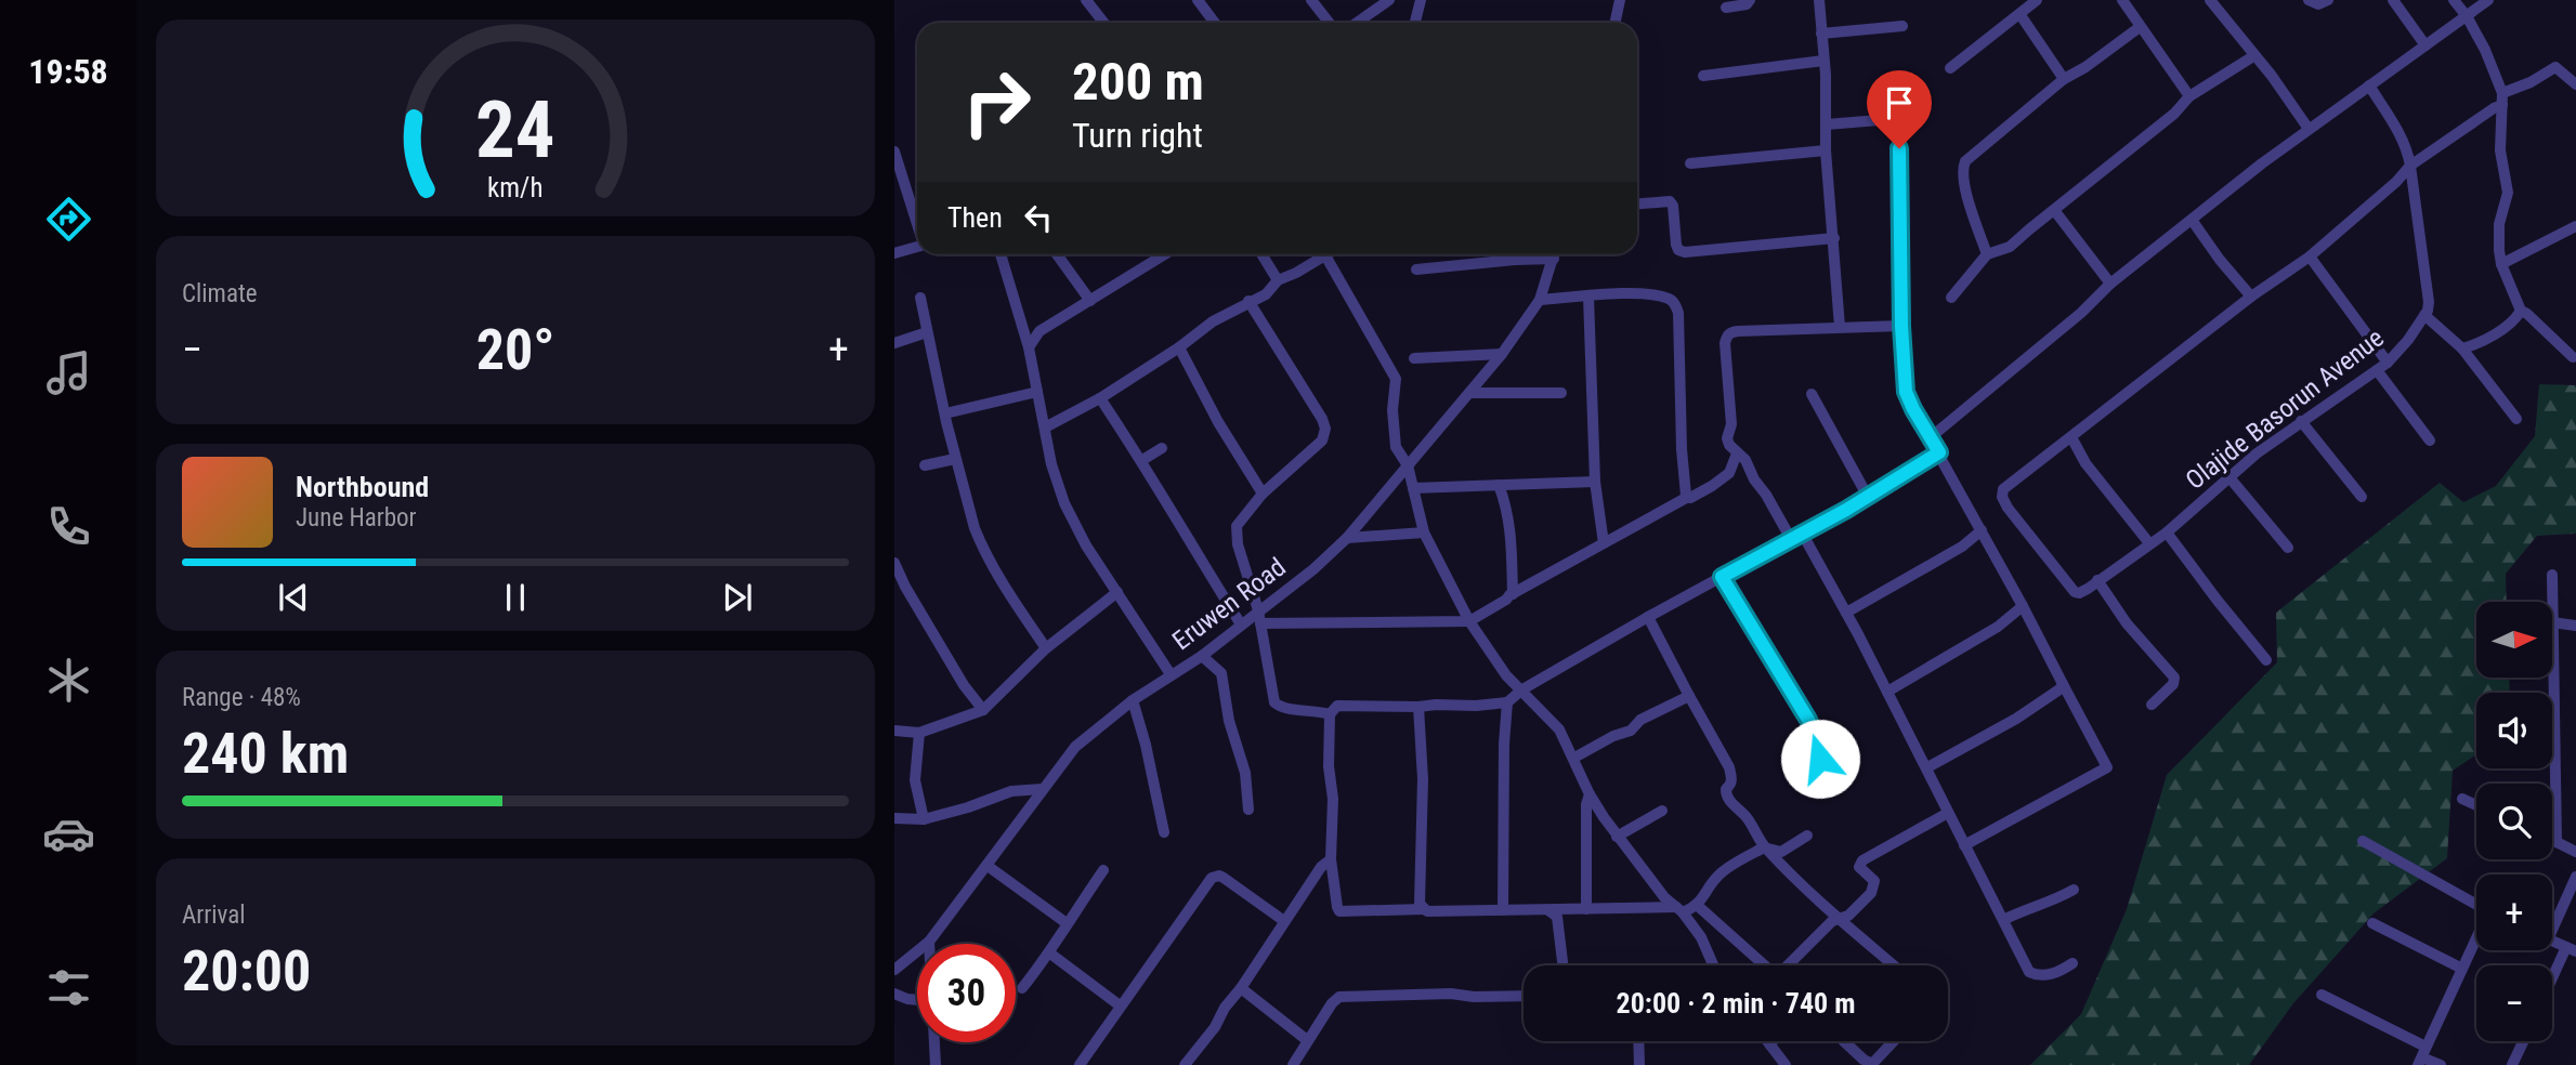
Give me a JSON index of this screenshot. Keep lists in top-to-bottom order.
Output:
{
  "streets": {
    "street": ["Olajide Basorun Avenue", "Eruwen Road"]
  },
  "north": "right",
  "page": {
    "tabs": "19:58",
    "turn": ["200 m", "Turn right"],
    "then": "Then",
    "tile": [
      "Climate",
      ["Range · 48%", "240 km"],
      ["Arrival", "20:00"]
    ],
    "heat": ["−", "20°", "+"],
    "song": ["Northbound", "June Harbor"],
    "map_buttons": ["+", "−"],
    "limit": "30",
    "trip": "20:00 · 2 min · 740 m",
    "gauge": ["24", "km/h"]
  }
}
